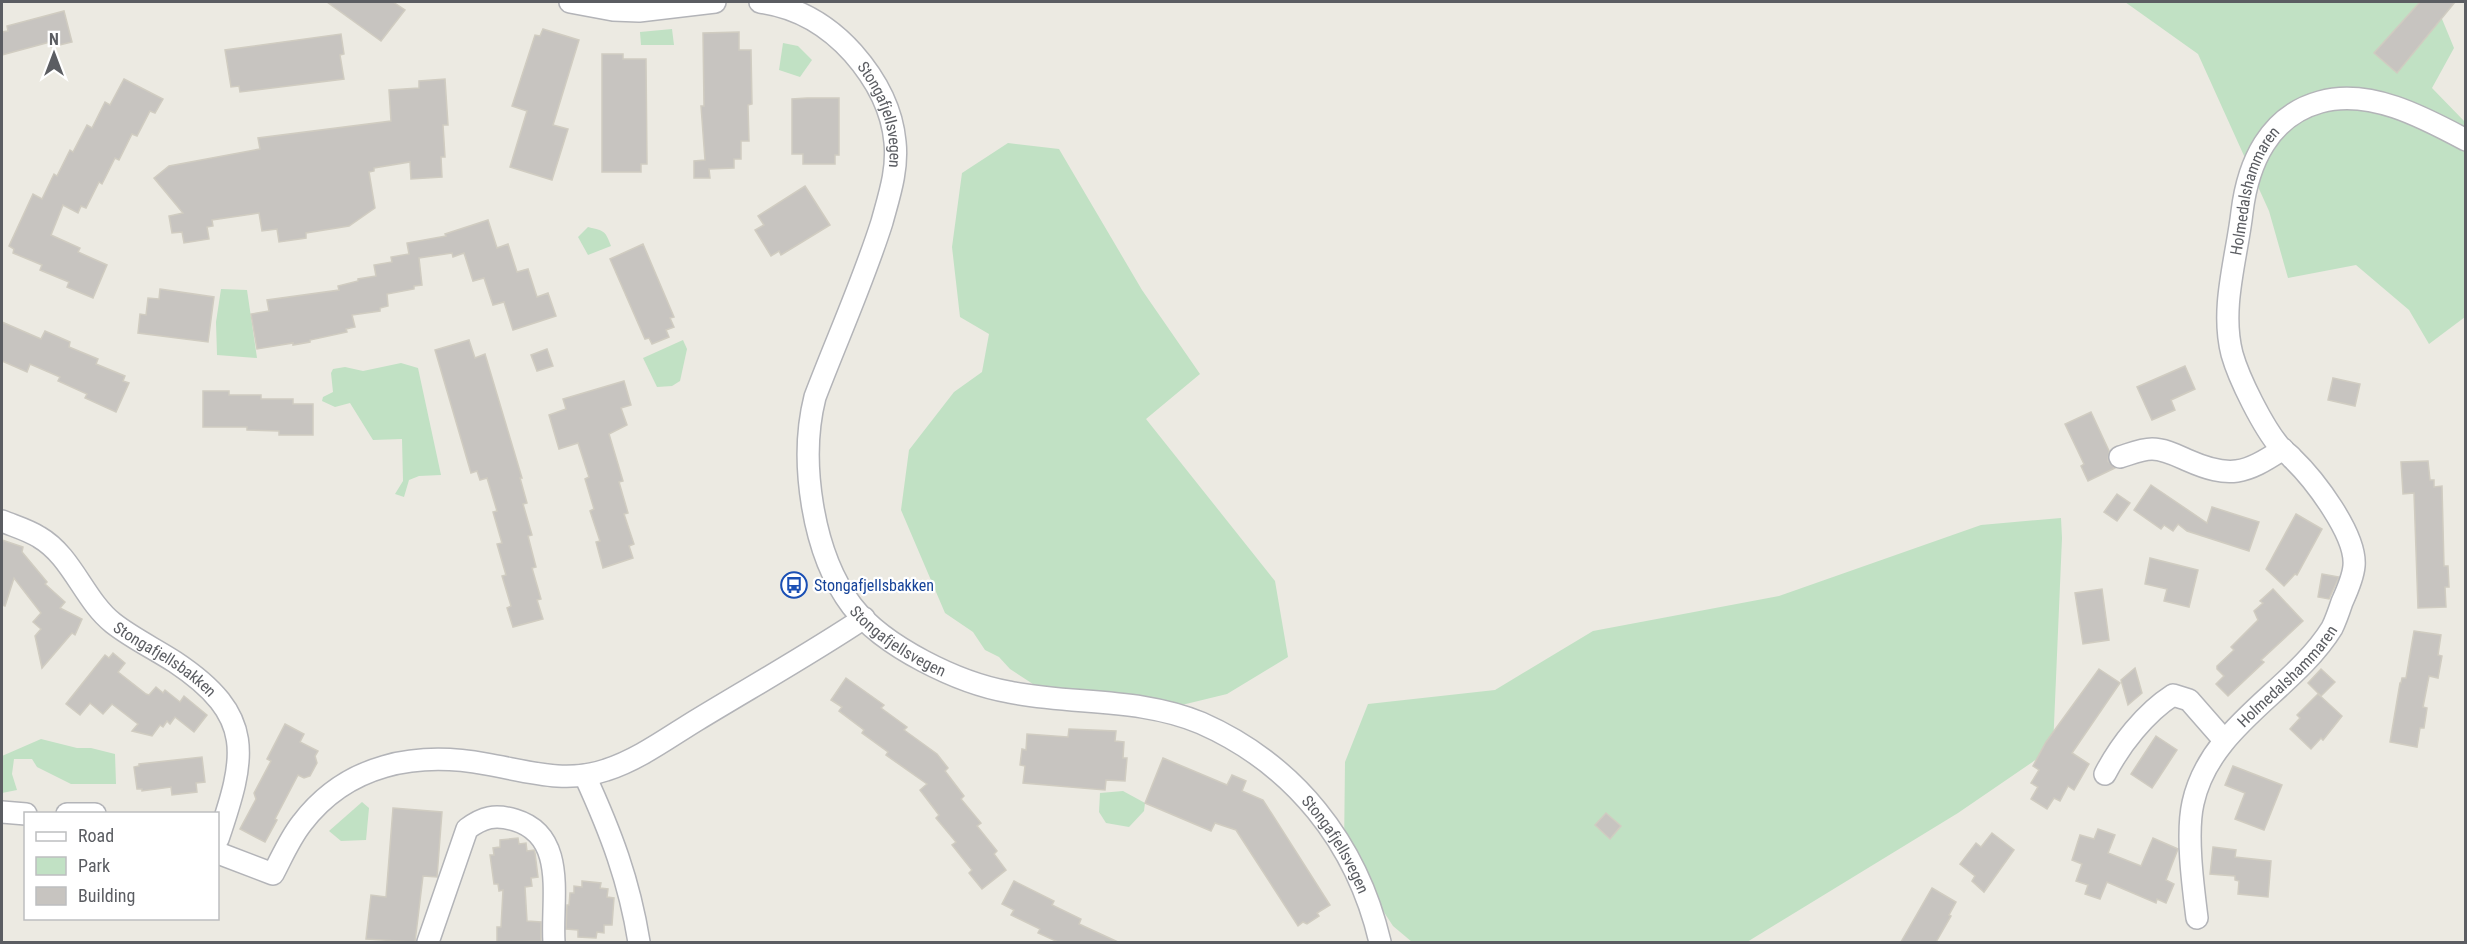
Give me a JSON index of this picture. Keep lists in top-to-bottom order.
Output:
{
  "streets": {
    "street": ["Stongafjellsvegen", "Holmedalshammaren", "Stongafjellsbakken"]
  },
  "places": {
    "bus stop": ["Stongafjellsbakken"]
  },
  "legend": ["Road", "Park", "Building"],
  "north": "top"
}
